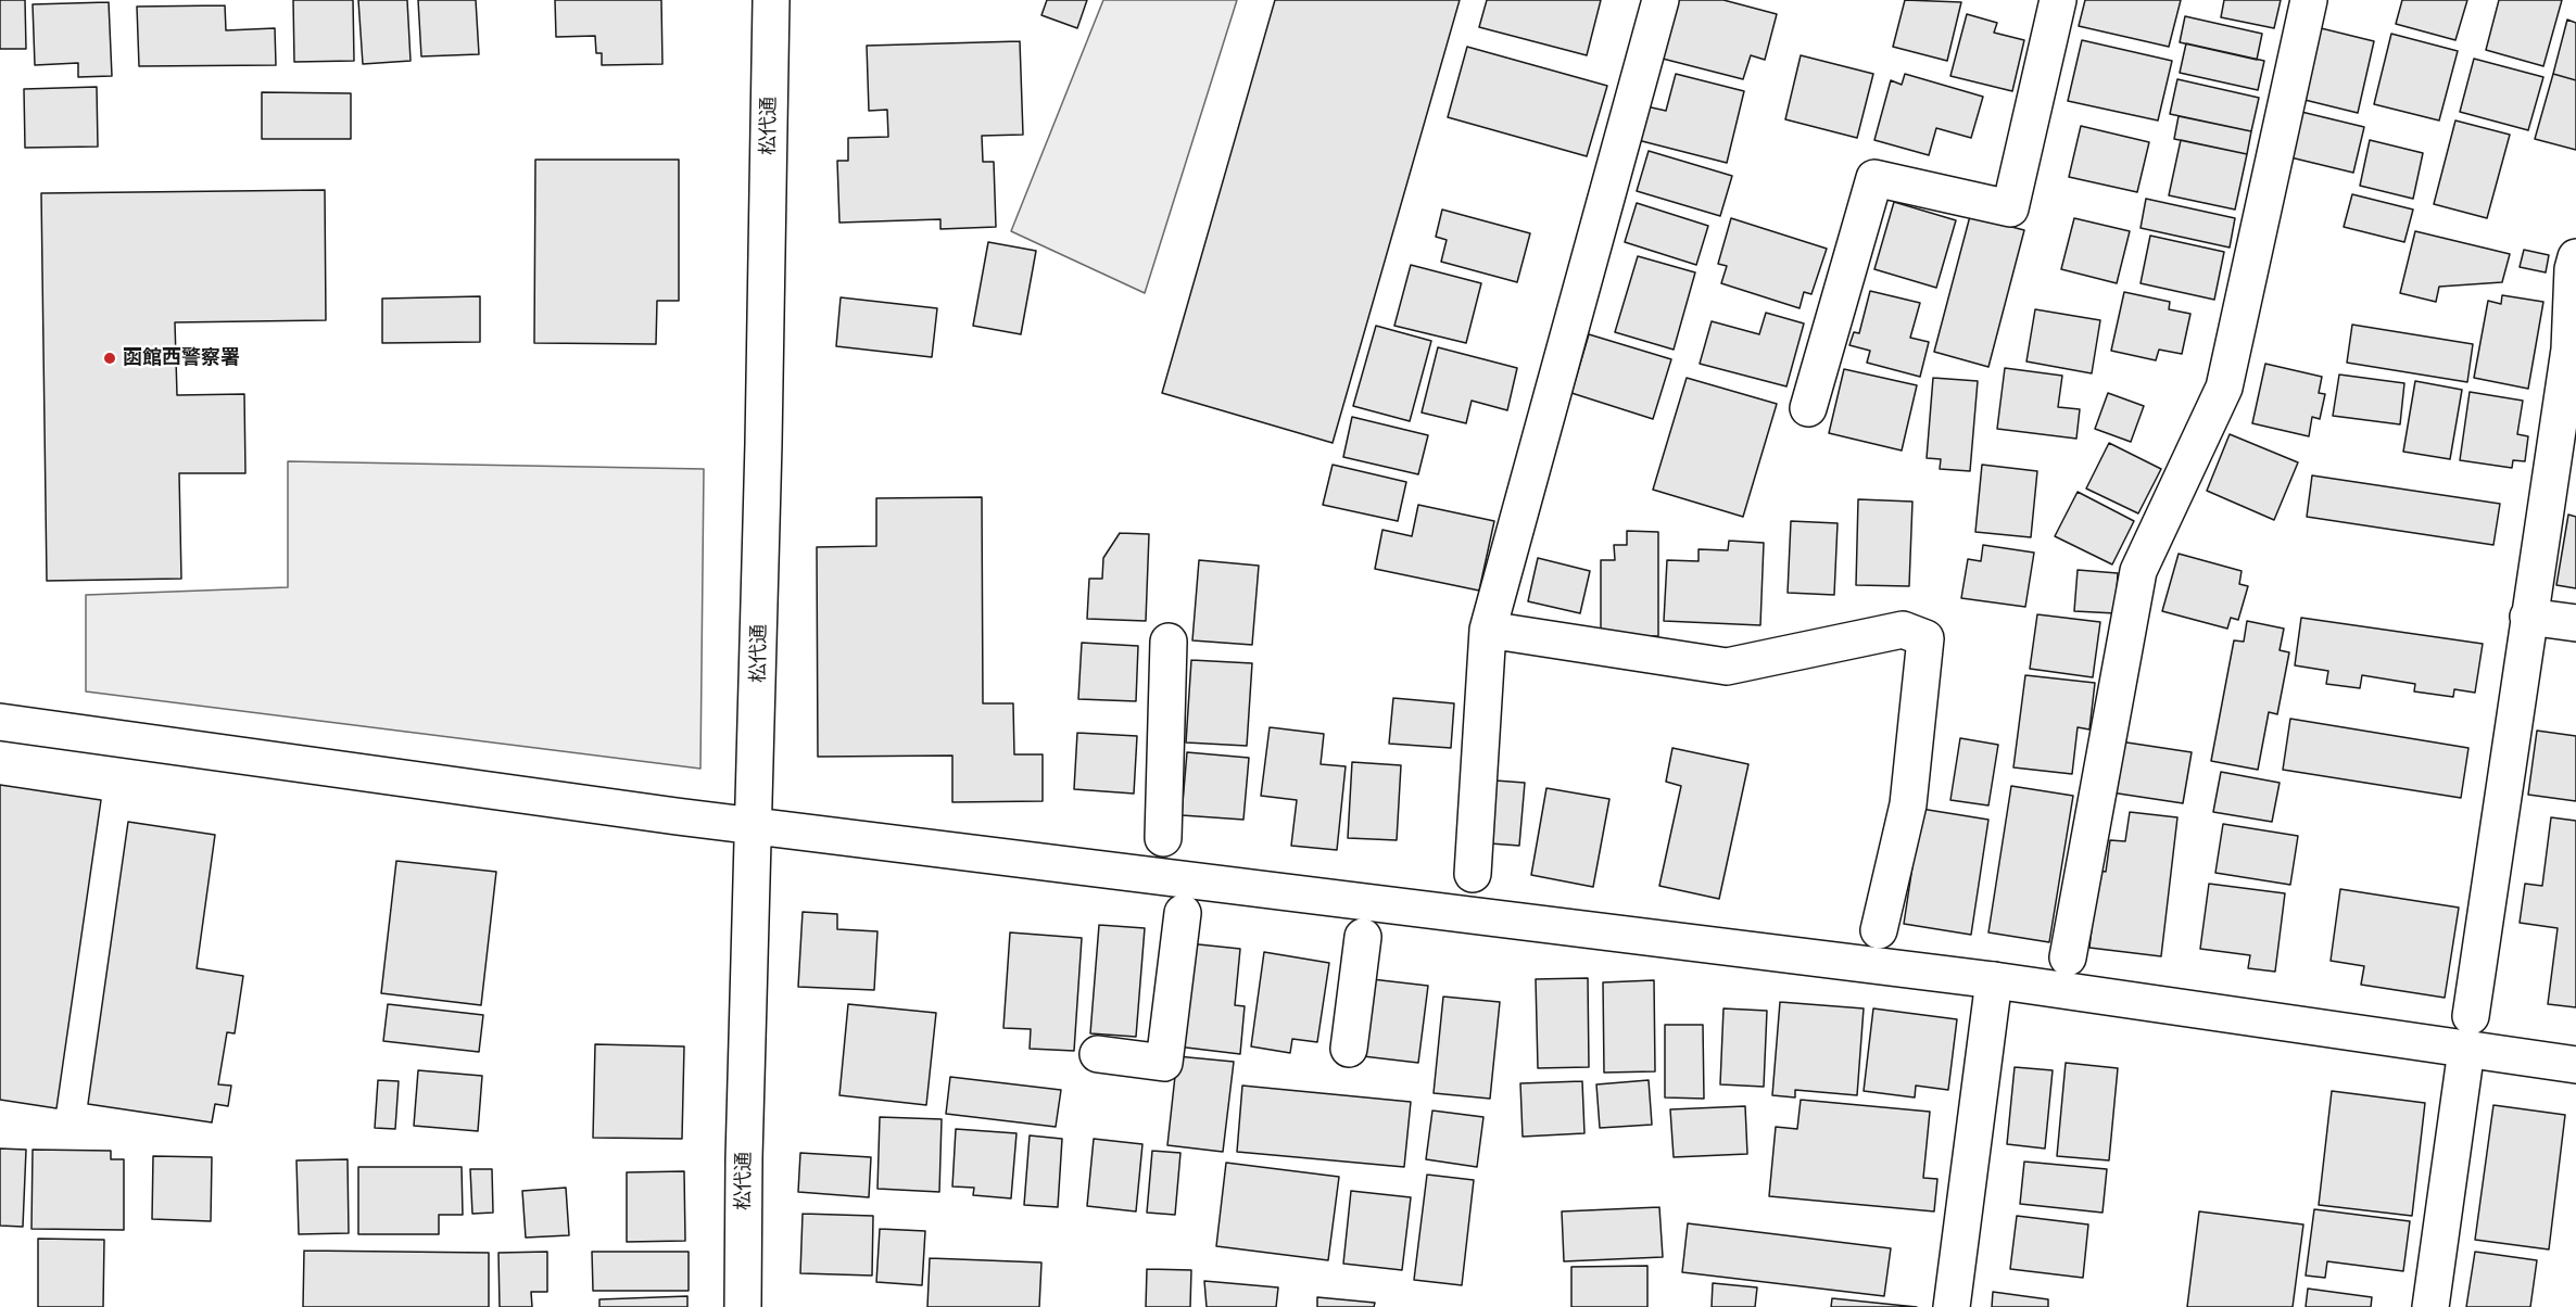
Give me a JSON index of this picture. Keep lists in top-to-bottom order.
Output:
{
  "streets": {
    "street": ["松代通"]
  },
  "places": ["函館西警察署"]
}
